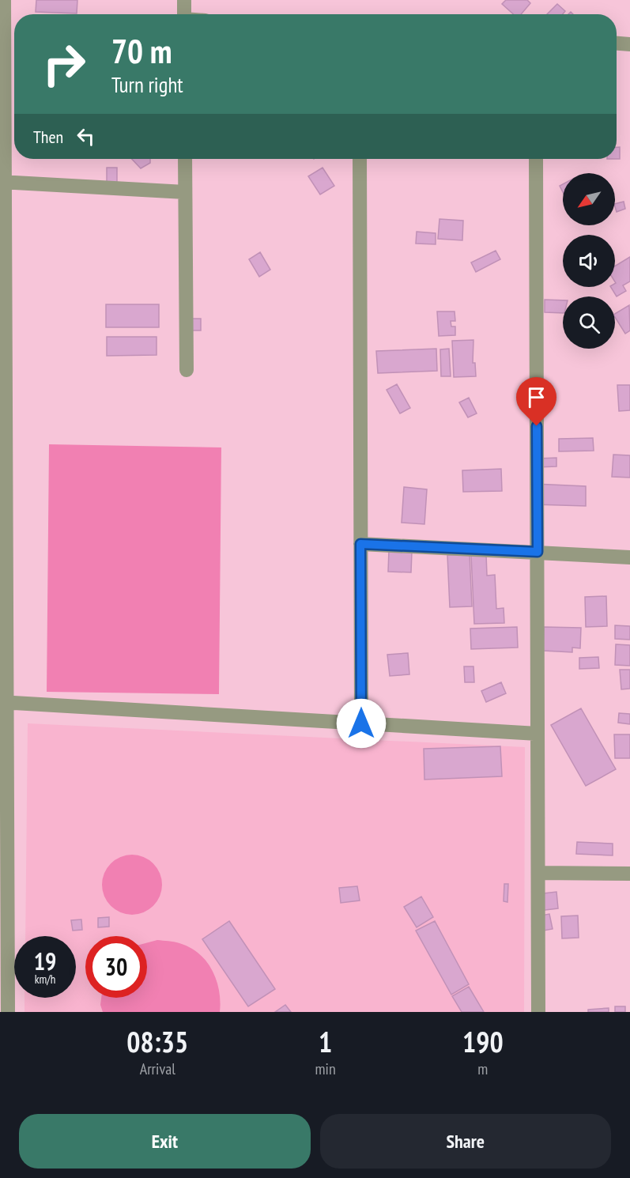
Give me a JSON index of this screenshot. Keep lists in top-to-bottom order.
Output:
{
  "north": "bottom left",
  "page": {
    "turn": ["70 m", "Turn right"],
    "then": "Then",
    "speed": "19 km/h",
    "limit": "30",
    "eta": [
      "08:35",
      "Arrival",
      "1",
      "min",
      "190",
      "m"
    ],
    "buttons": ["Exit", "Share"]
  }
}
